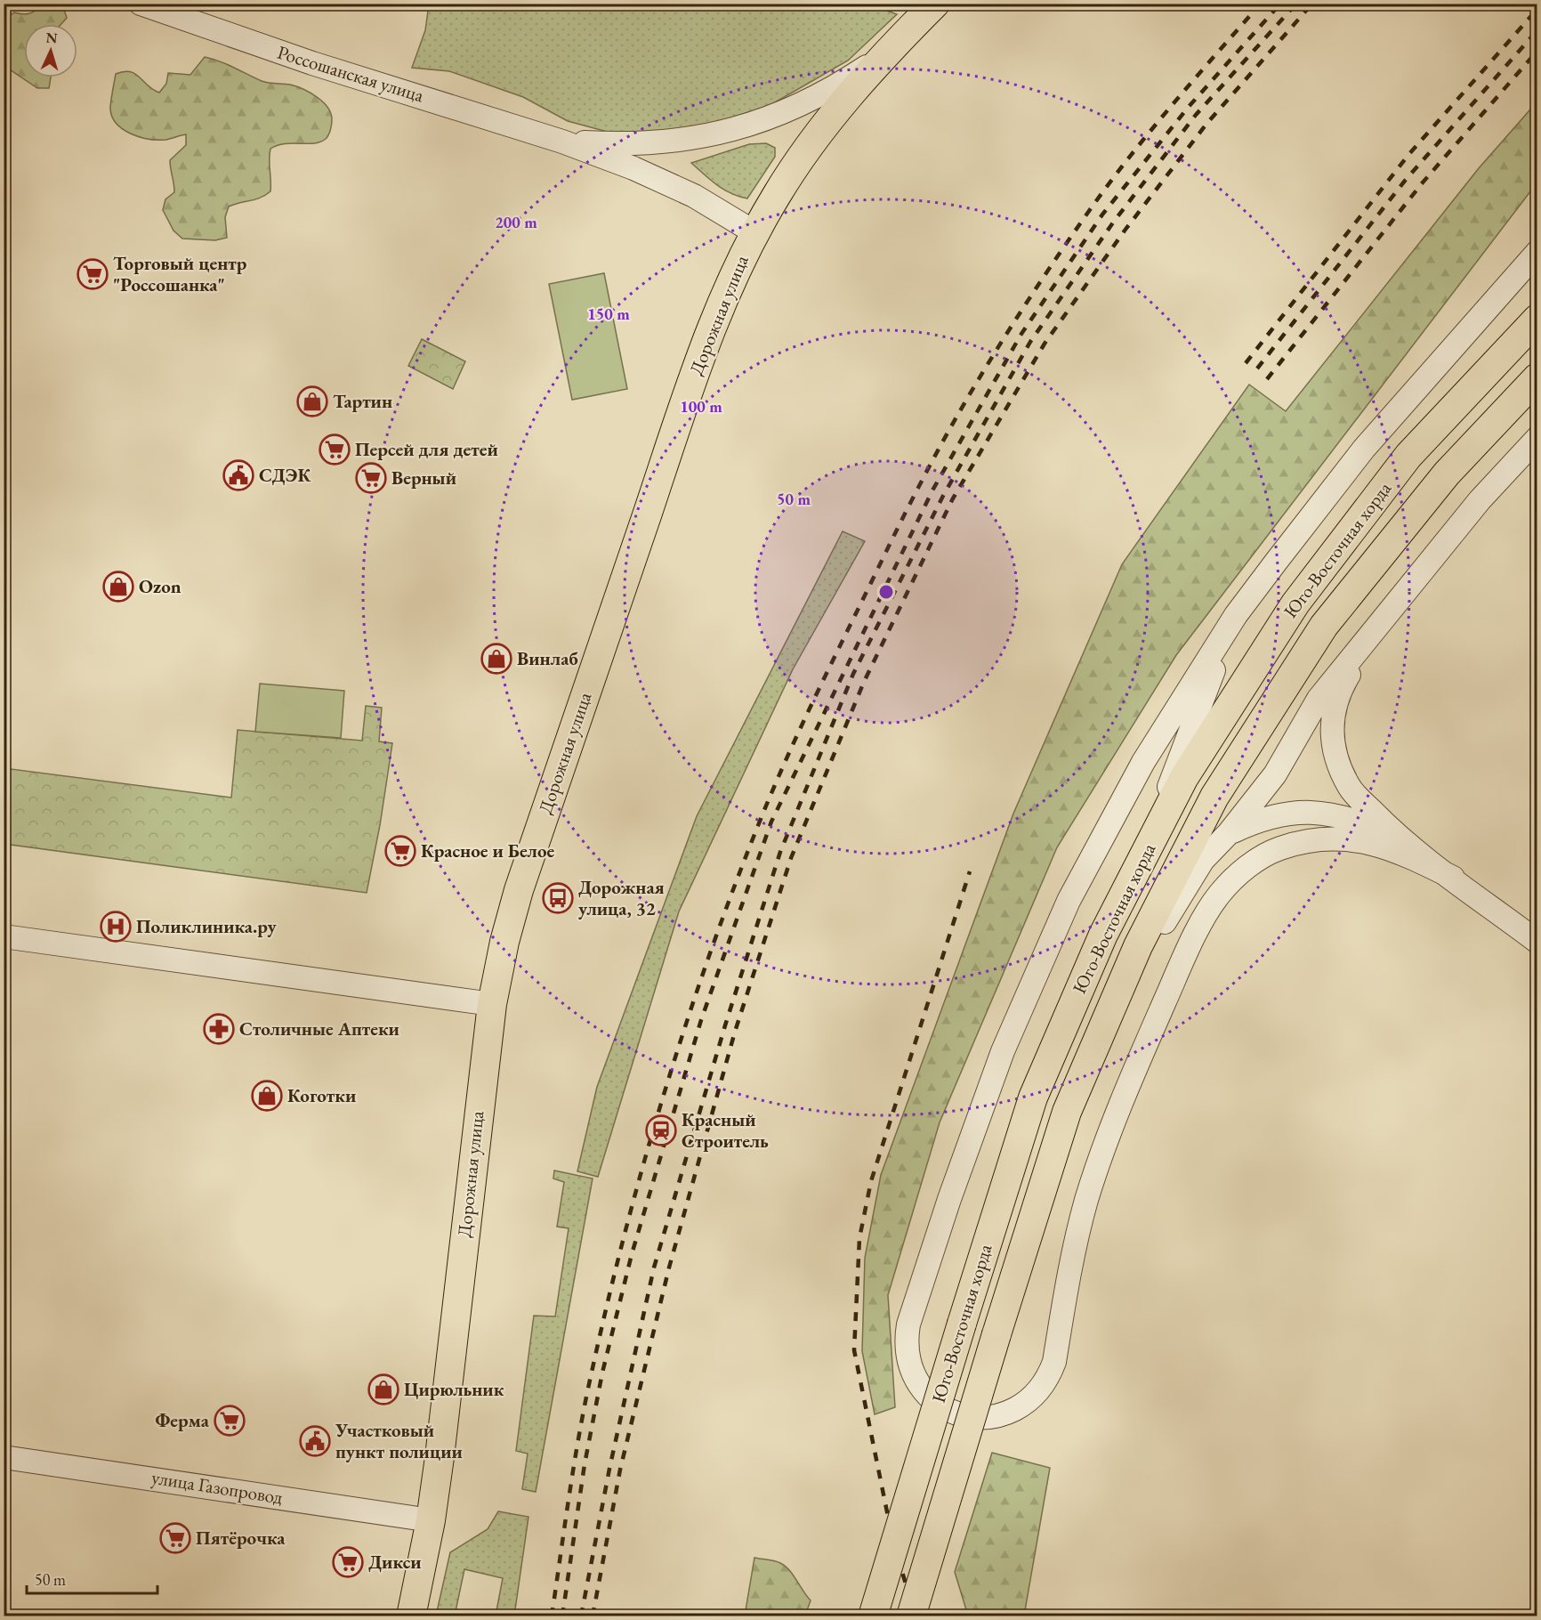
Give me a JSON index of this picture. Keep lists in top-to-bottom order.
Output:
{
  "streets": {
    "main road": ["Дорожная улица", "Юго-Восточная хорда"],
    "street": ["Россошанская улица", "улица Газопровод"]
  },
  "crossings": [
    ["Россошанская улица", "Дорожная улица"],
    ["Дорожная улица", "улица Газопровод"]
  ],
  "places": {
    "supermarket": [
      "Торговый центр \"Россошанка\"",
      "Персей для детей",
      "Верный",
      "Красное и Белое",
      "Ферма",
      "Пятёрочка",
      "Дикси"
    ],
    "shop": [
      "Тартин",
      "Ozon",
      "Винлаб",
      "Коготки",
      "Цирюльник"
    ],
    "public building": ["СДЭК", "Участковый пункт полиции"],
    "bus stop": ["Дорожная улица, 32"],
    "hospital": ["Поликлиника.ру"],
    "pharmacy": ["Столичные Аптеки"],
    "station": ["Красный Строитель"]
  },
  "scale_bar": "50 m",
  "north": "top",
  "rings": [
    "200 m",
    "150 m",
    "100 m",
    "50 m"
  ]
}
